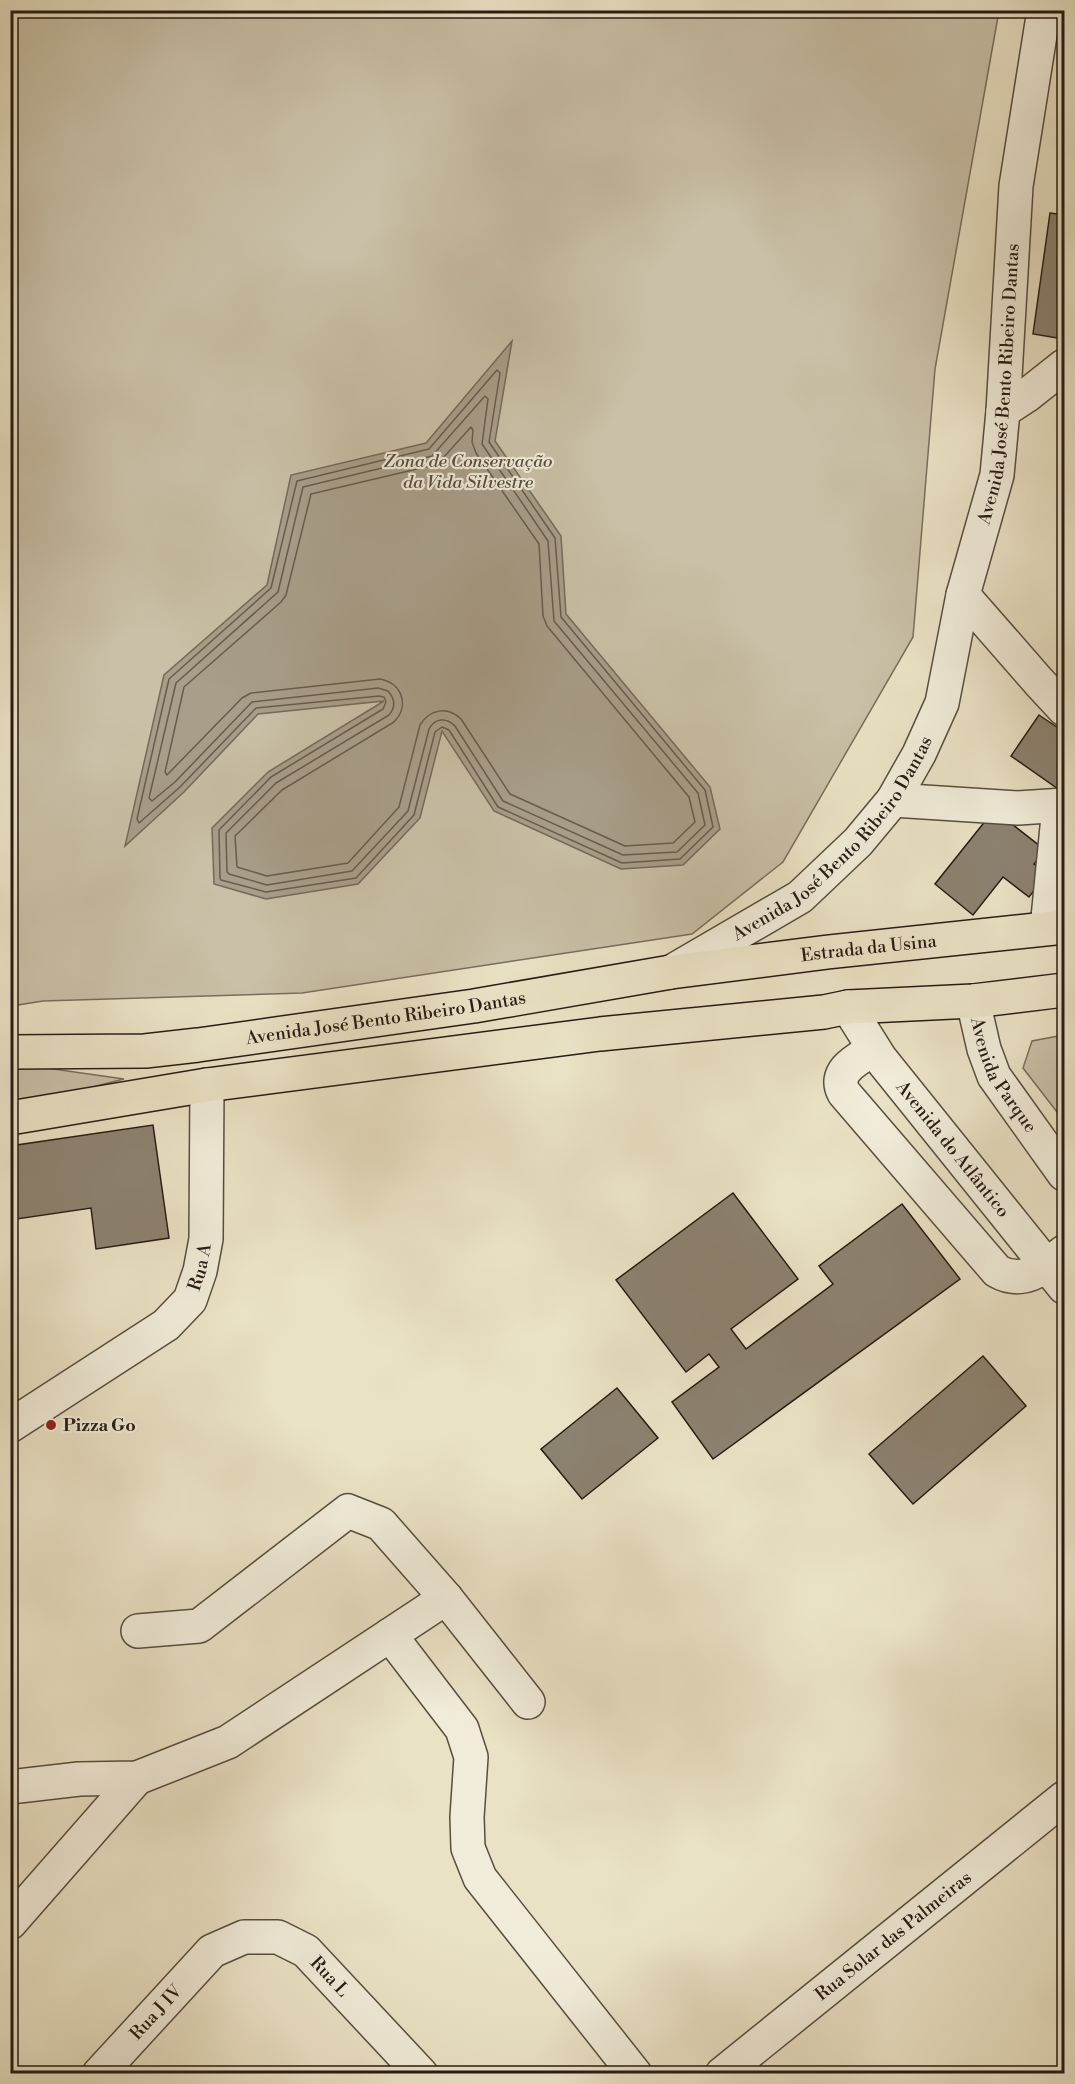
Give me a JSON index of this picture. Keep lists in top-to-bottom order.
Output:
{
  "streets": {
    "main road": ["Avenida José Bento Ribeiro Dantas", "Estrada da Usina"],
    "street": [
      "Avenida Parque",
      "Avenida do Atlântico",
      "Rua A",
      "Rua Solar das Palmeiras",
      "Rua L",
      "Rua J IV"
    ]
  },
  "crossings": [
    ["Avenida José Bento Ribeiro Dantas", "Estrada da Usina"],
    ["Rua L", "Rua J IV"]
  ],
  "parks": ["Zona de Conservação da Vida Silvestre"],
  "places": ["Pizza Go"]
}
